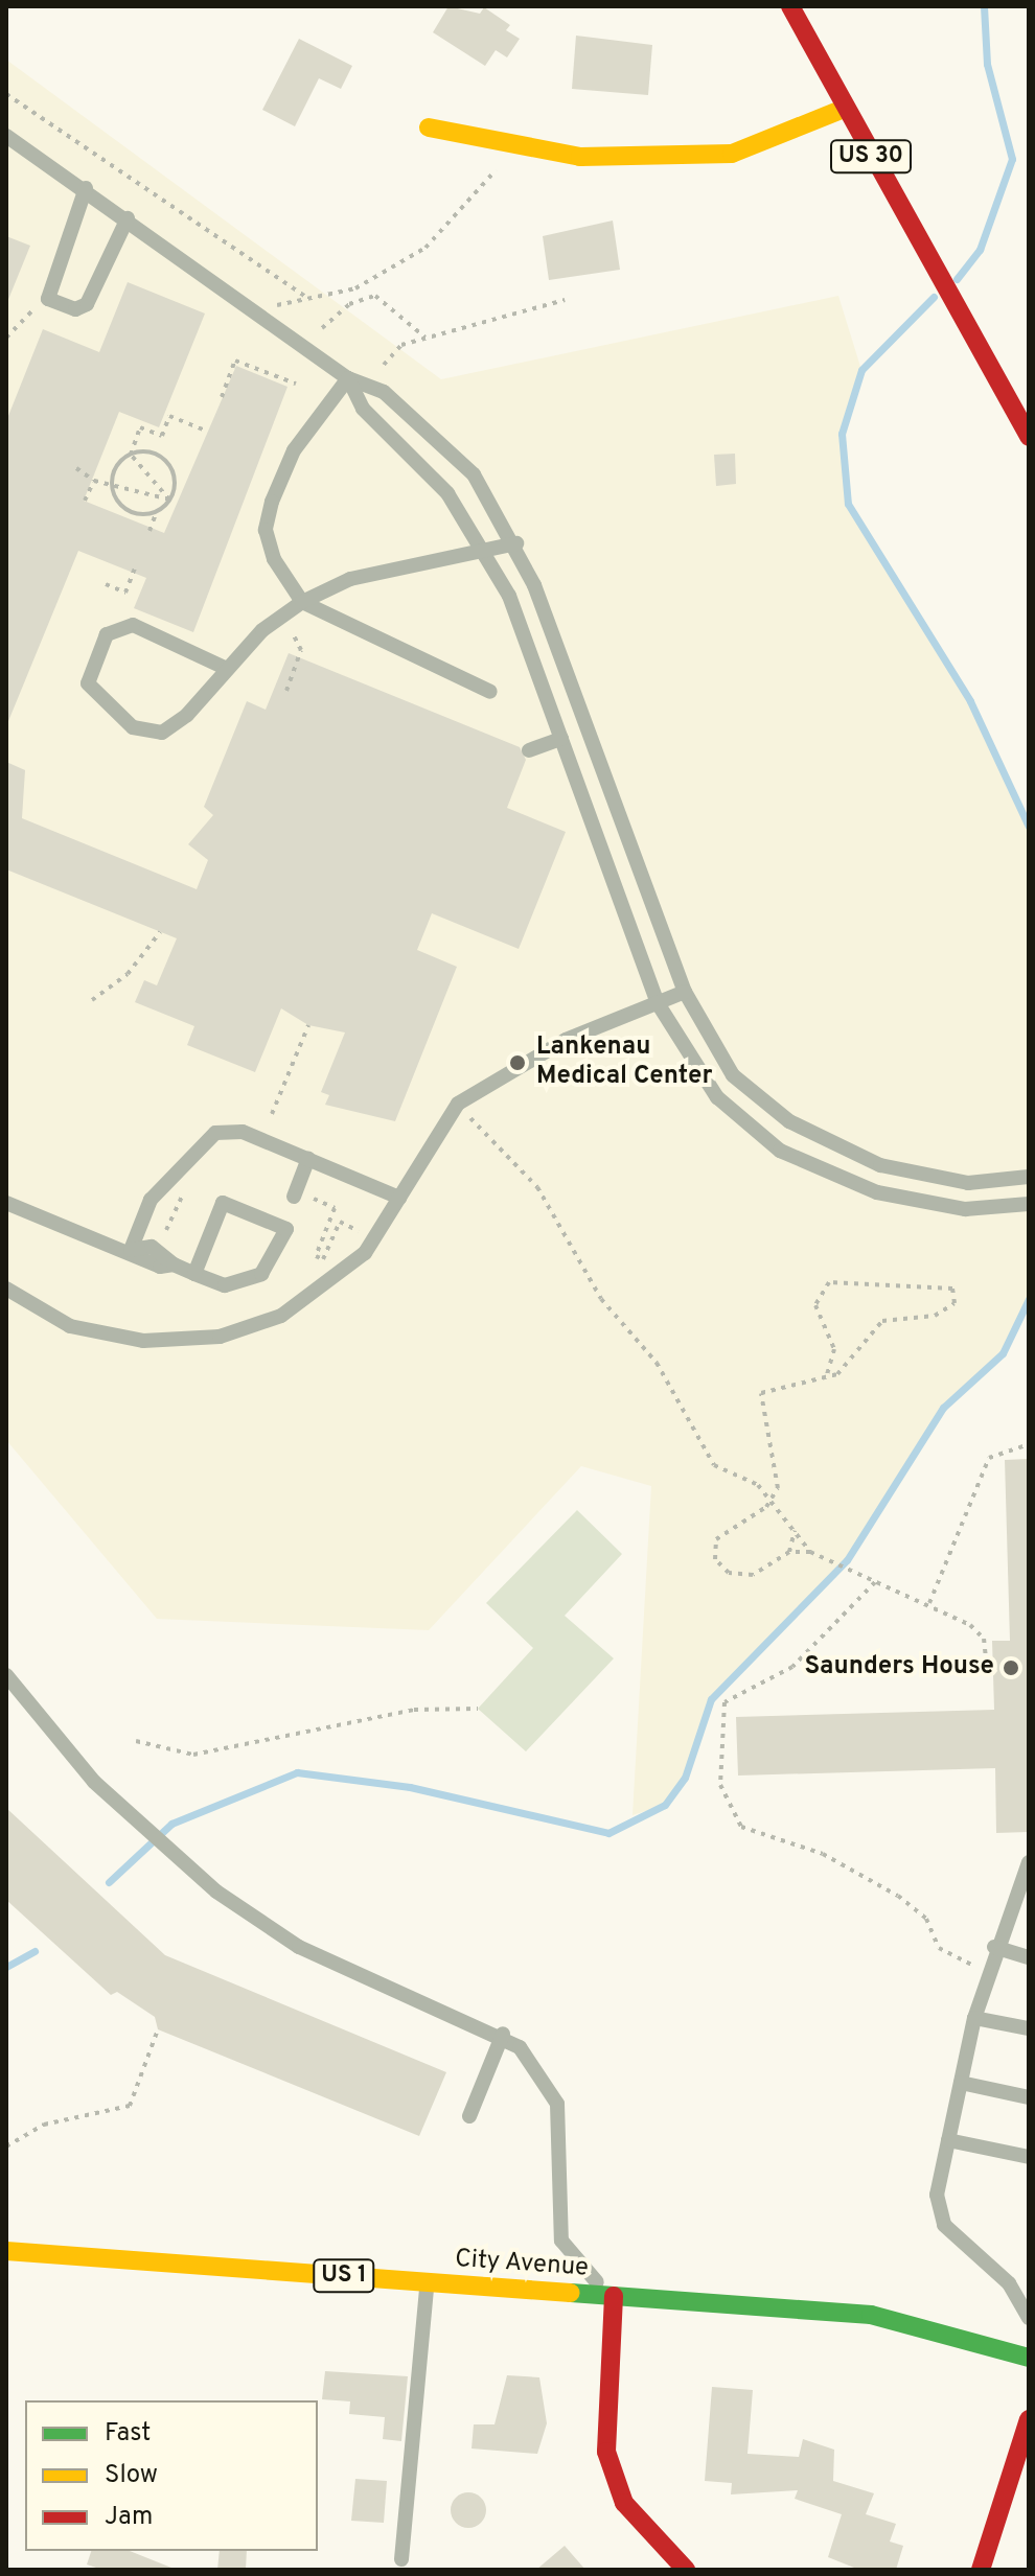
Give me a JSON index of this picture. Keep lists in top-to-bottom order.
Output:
{
  "streets": {
    "main road": ["US 30", "City Avenue", "US 1"]
  },
  "places": ["Lankenau Medical Center", "Saunders House"],
  "legend": ["Fast", "Slow", "Jam"]
}
